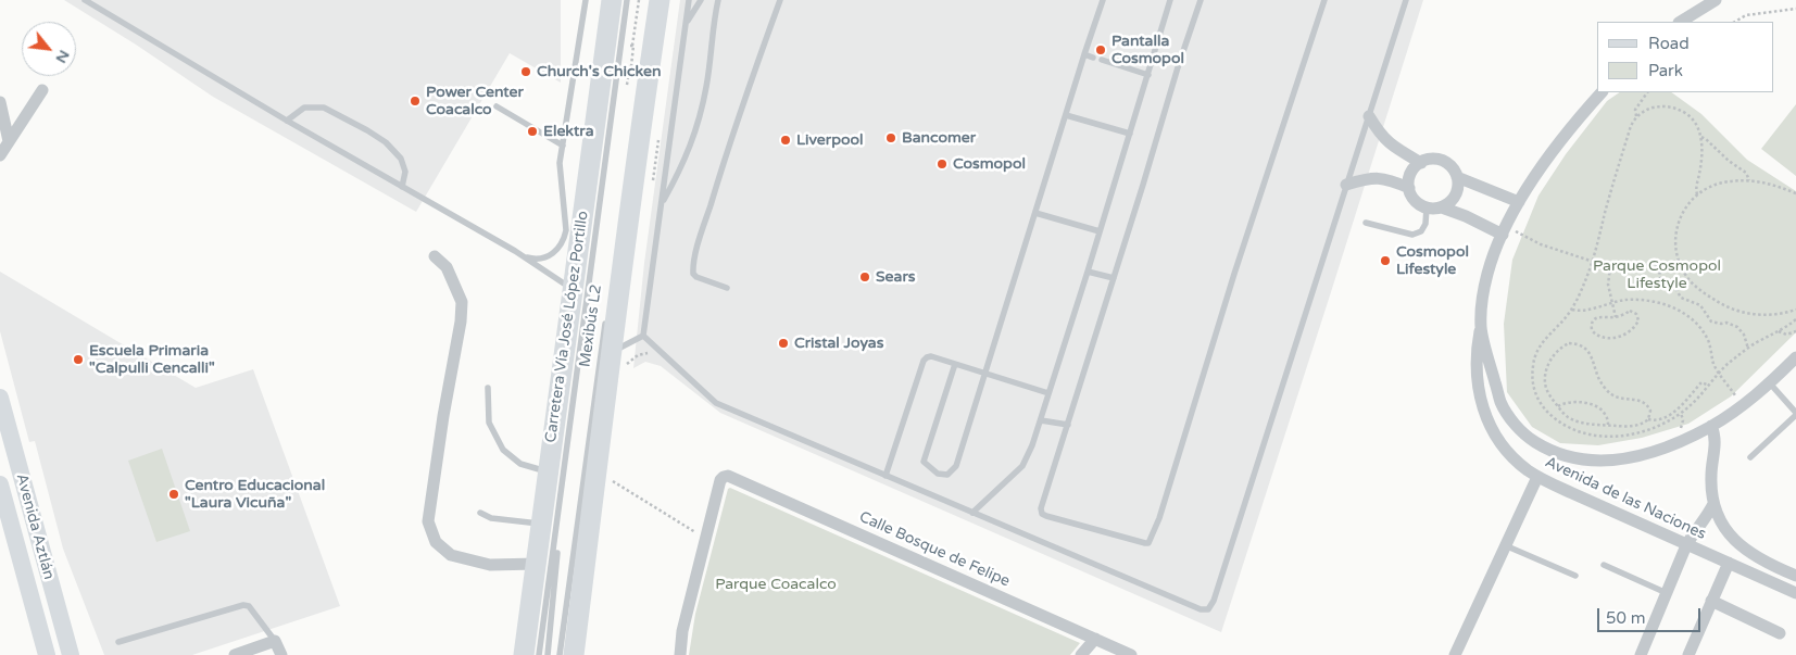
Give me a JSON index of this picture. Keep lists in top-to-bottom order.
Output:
{
  "streets": {
    "main road": ["Carretera Vía José López Portillo"],
    "street": ["Avenida de las Naciones", "Avenida Aztlán", "Calle Bosque de Felipe"],
    "lane": ["Mexibús L2"]
  },
  "parks": ["Parque Cosmopol Lifestyle", "Parque Coacalco"],
  "places": [
    "Pantalla Cosmopol",
    "Church's Chicken",
    "Power Center Coacalco",
    "Elektra",
    "Bancomer",
    "Liverpool",
    "Cosmopol",
    "Cosmopol Lifestyle",
    "Sears",
    "Cristal Joyas",
    "Escuela Primaria \"Calpulli Cencalli\"",
    "Centro Educacional \"Laura Vicuña\""
  ],
  "legend": ["Road", "Park"],
  "scale_bar": "50 m",
  "north": "bottom right"
}
